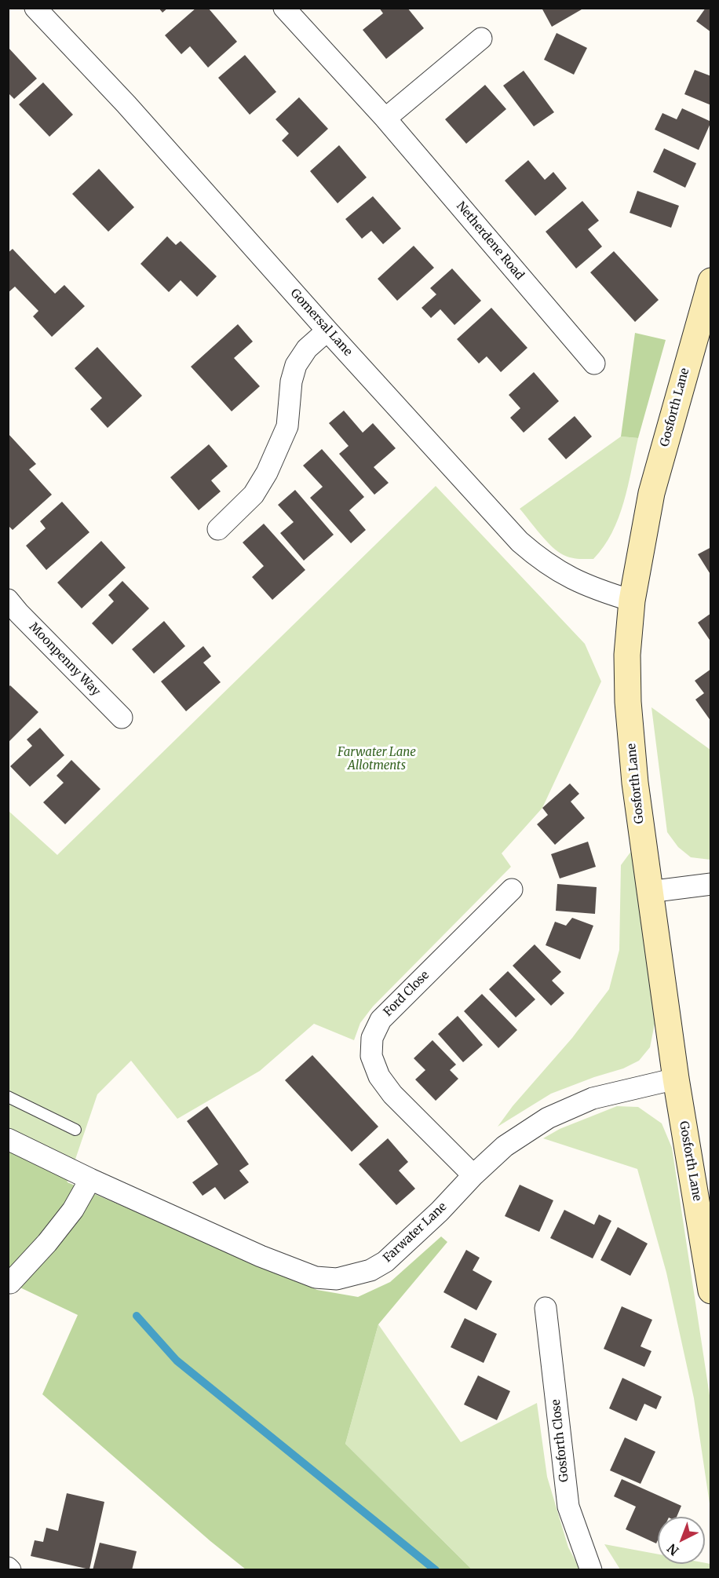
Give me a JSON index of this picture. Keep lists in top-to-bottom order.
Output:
{
  "streets": {
    "street": [
      "Netherdene Road",
      "Gomersal Lane",
      "Gosforth Lane",
      "Moonpenny Way",
      "Ford Close",
      "Farwater Lane",
      "Gosforth Close"
    ]
  },
  "crossings": [
    ["Gomersal Lane", "Gosforth Lane"],
    ["Gosforth Lane", "Farwater Lane"],
    ["Ford Close", "Farwater Lane"]
  ],
  "parks": ["Farwater Lane Allotments"],
  "north": "bottom left"
}
